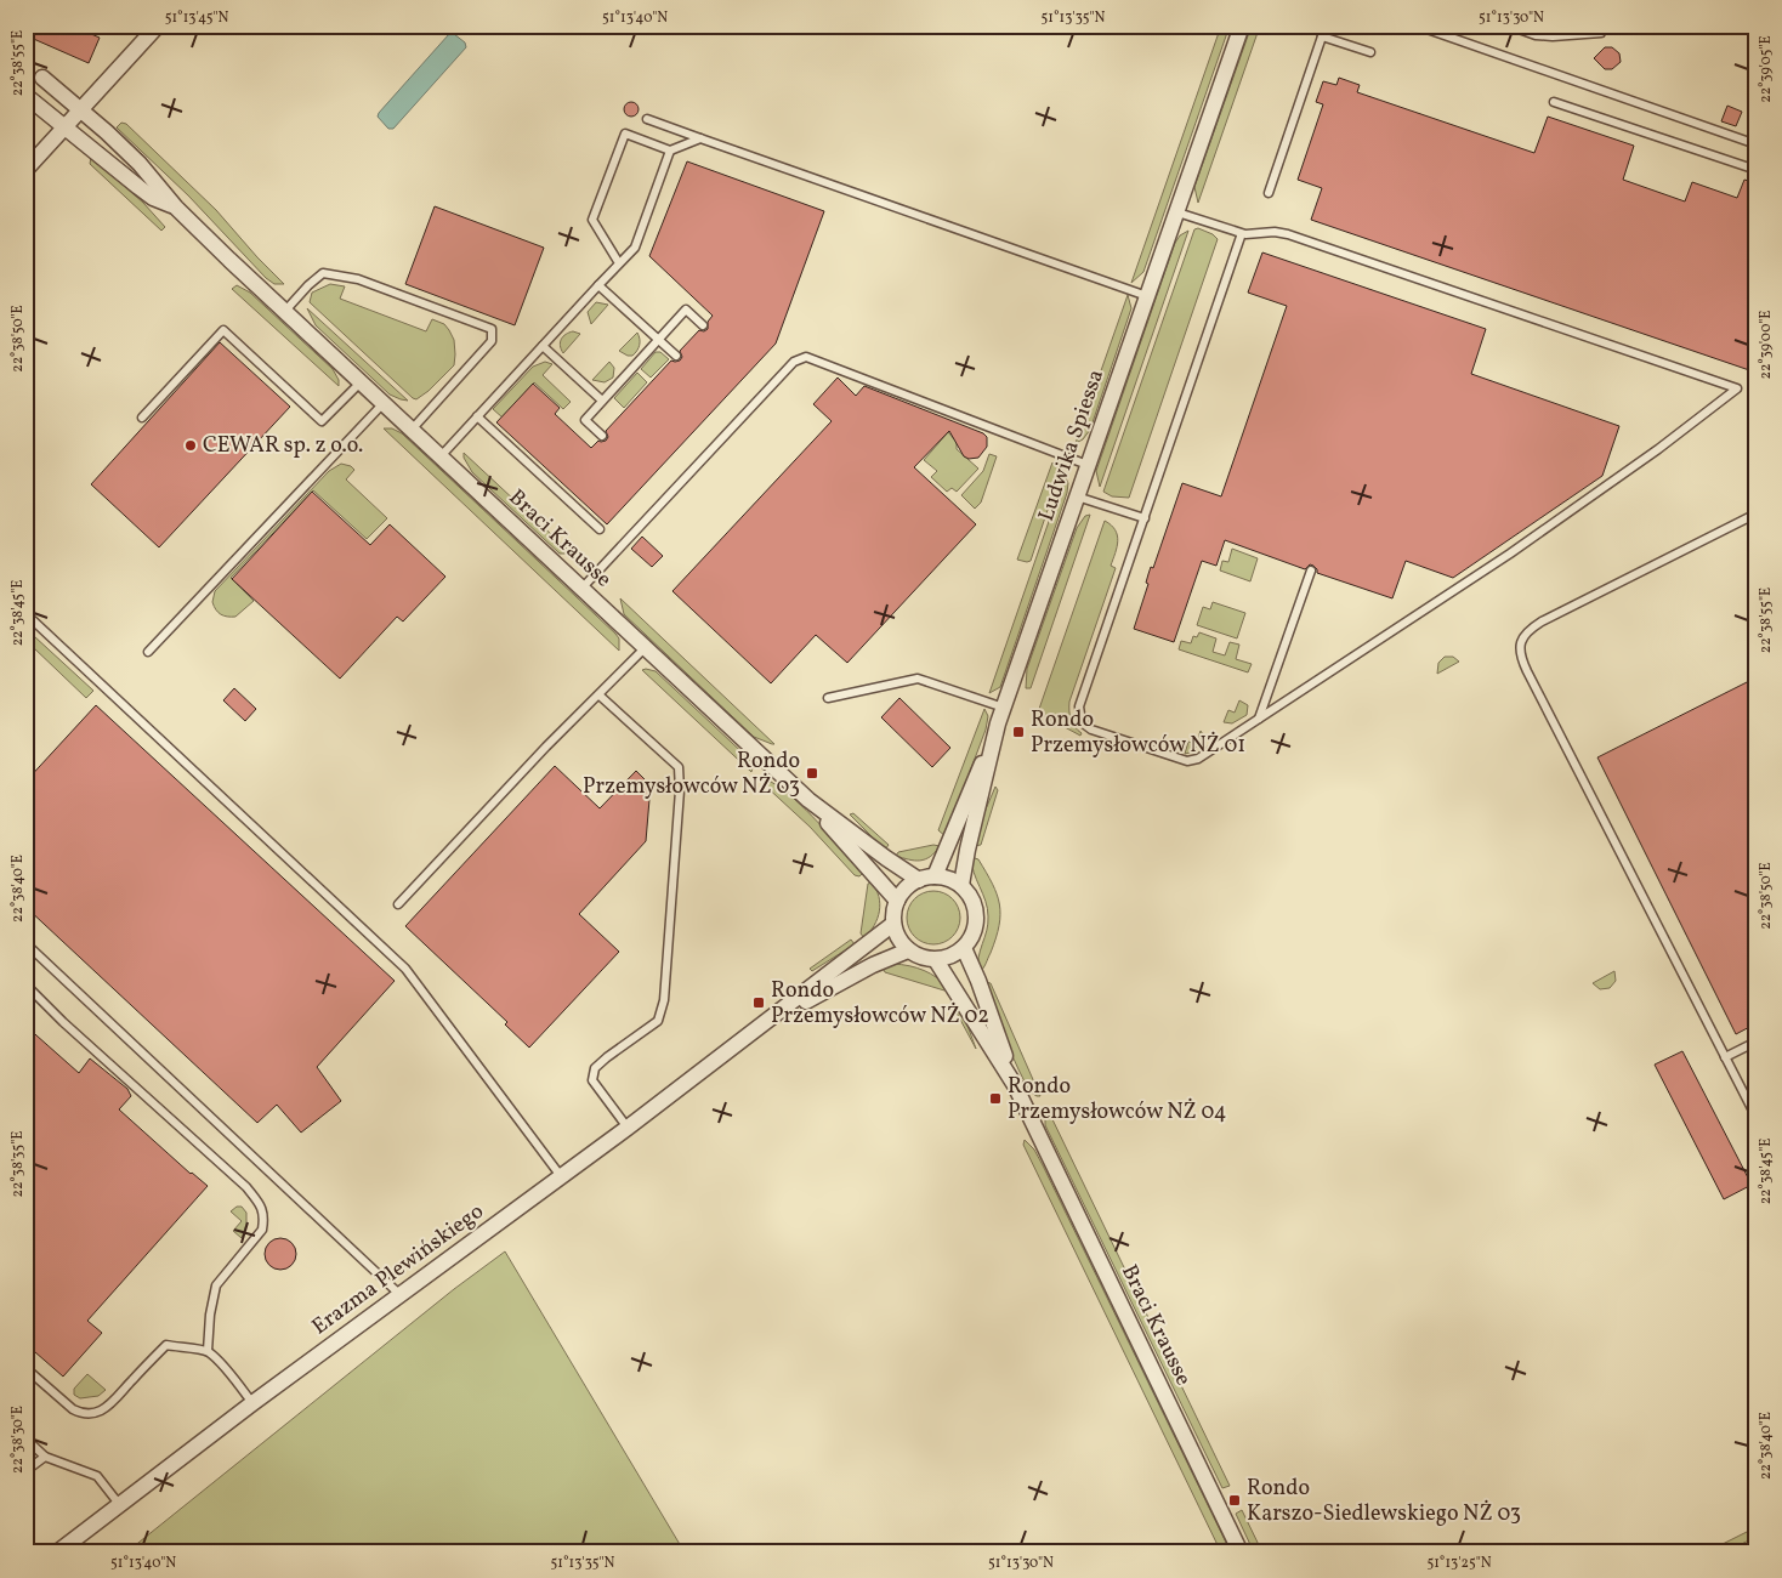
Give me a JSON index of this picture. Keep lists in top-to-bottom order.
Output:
{
  "streets": {
    "street": ["Ludwika Spiessa", "Braci Krausse", "Erazma Plewińskiego"]
  },
  "crossings": [
    ["Ludwika Spiessa", "Braci Krausse"],
    ["Ludwika Spiessa", "Erazma Plewińskiego"],
    ["Braci Krausse", "Erazma Plewińskiego"]
  ],
  "places": {
    "other": ["CEWAR sp. z o.o."],
    "transit": [
      "Rondo Przemysłowców NŻ 01",
      "Rondo Przemysłowców NŻ 03",
      "Rondo Przemysłowców NŻ 02",
      "Rondo Przemysłowców NŻ 04",
      "Rondo Karszo-Siedlewskiego NŻ 03"
    ]
  },
  "coordinates": [
    "51°13'45\"N",
    "51°13'40\"N",
    "51°13'35\"N",
    "51°13'30\"N",
    "22°38'55\"E",
    "22°39'05\"E",
    "22°38'50\"E",
    "22°39'00\"E",
    "22°38'45\"E",
    "22°38'40\"E",
    "22°38'35\"E",
    "22°38'30\"E",
    "51°13'25\"N"
  ]
}
